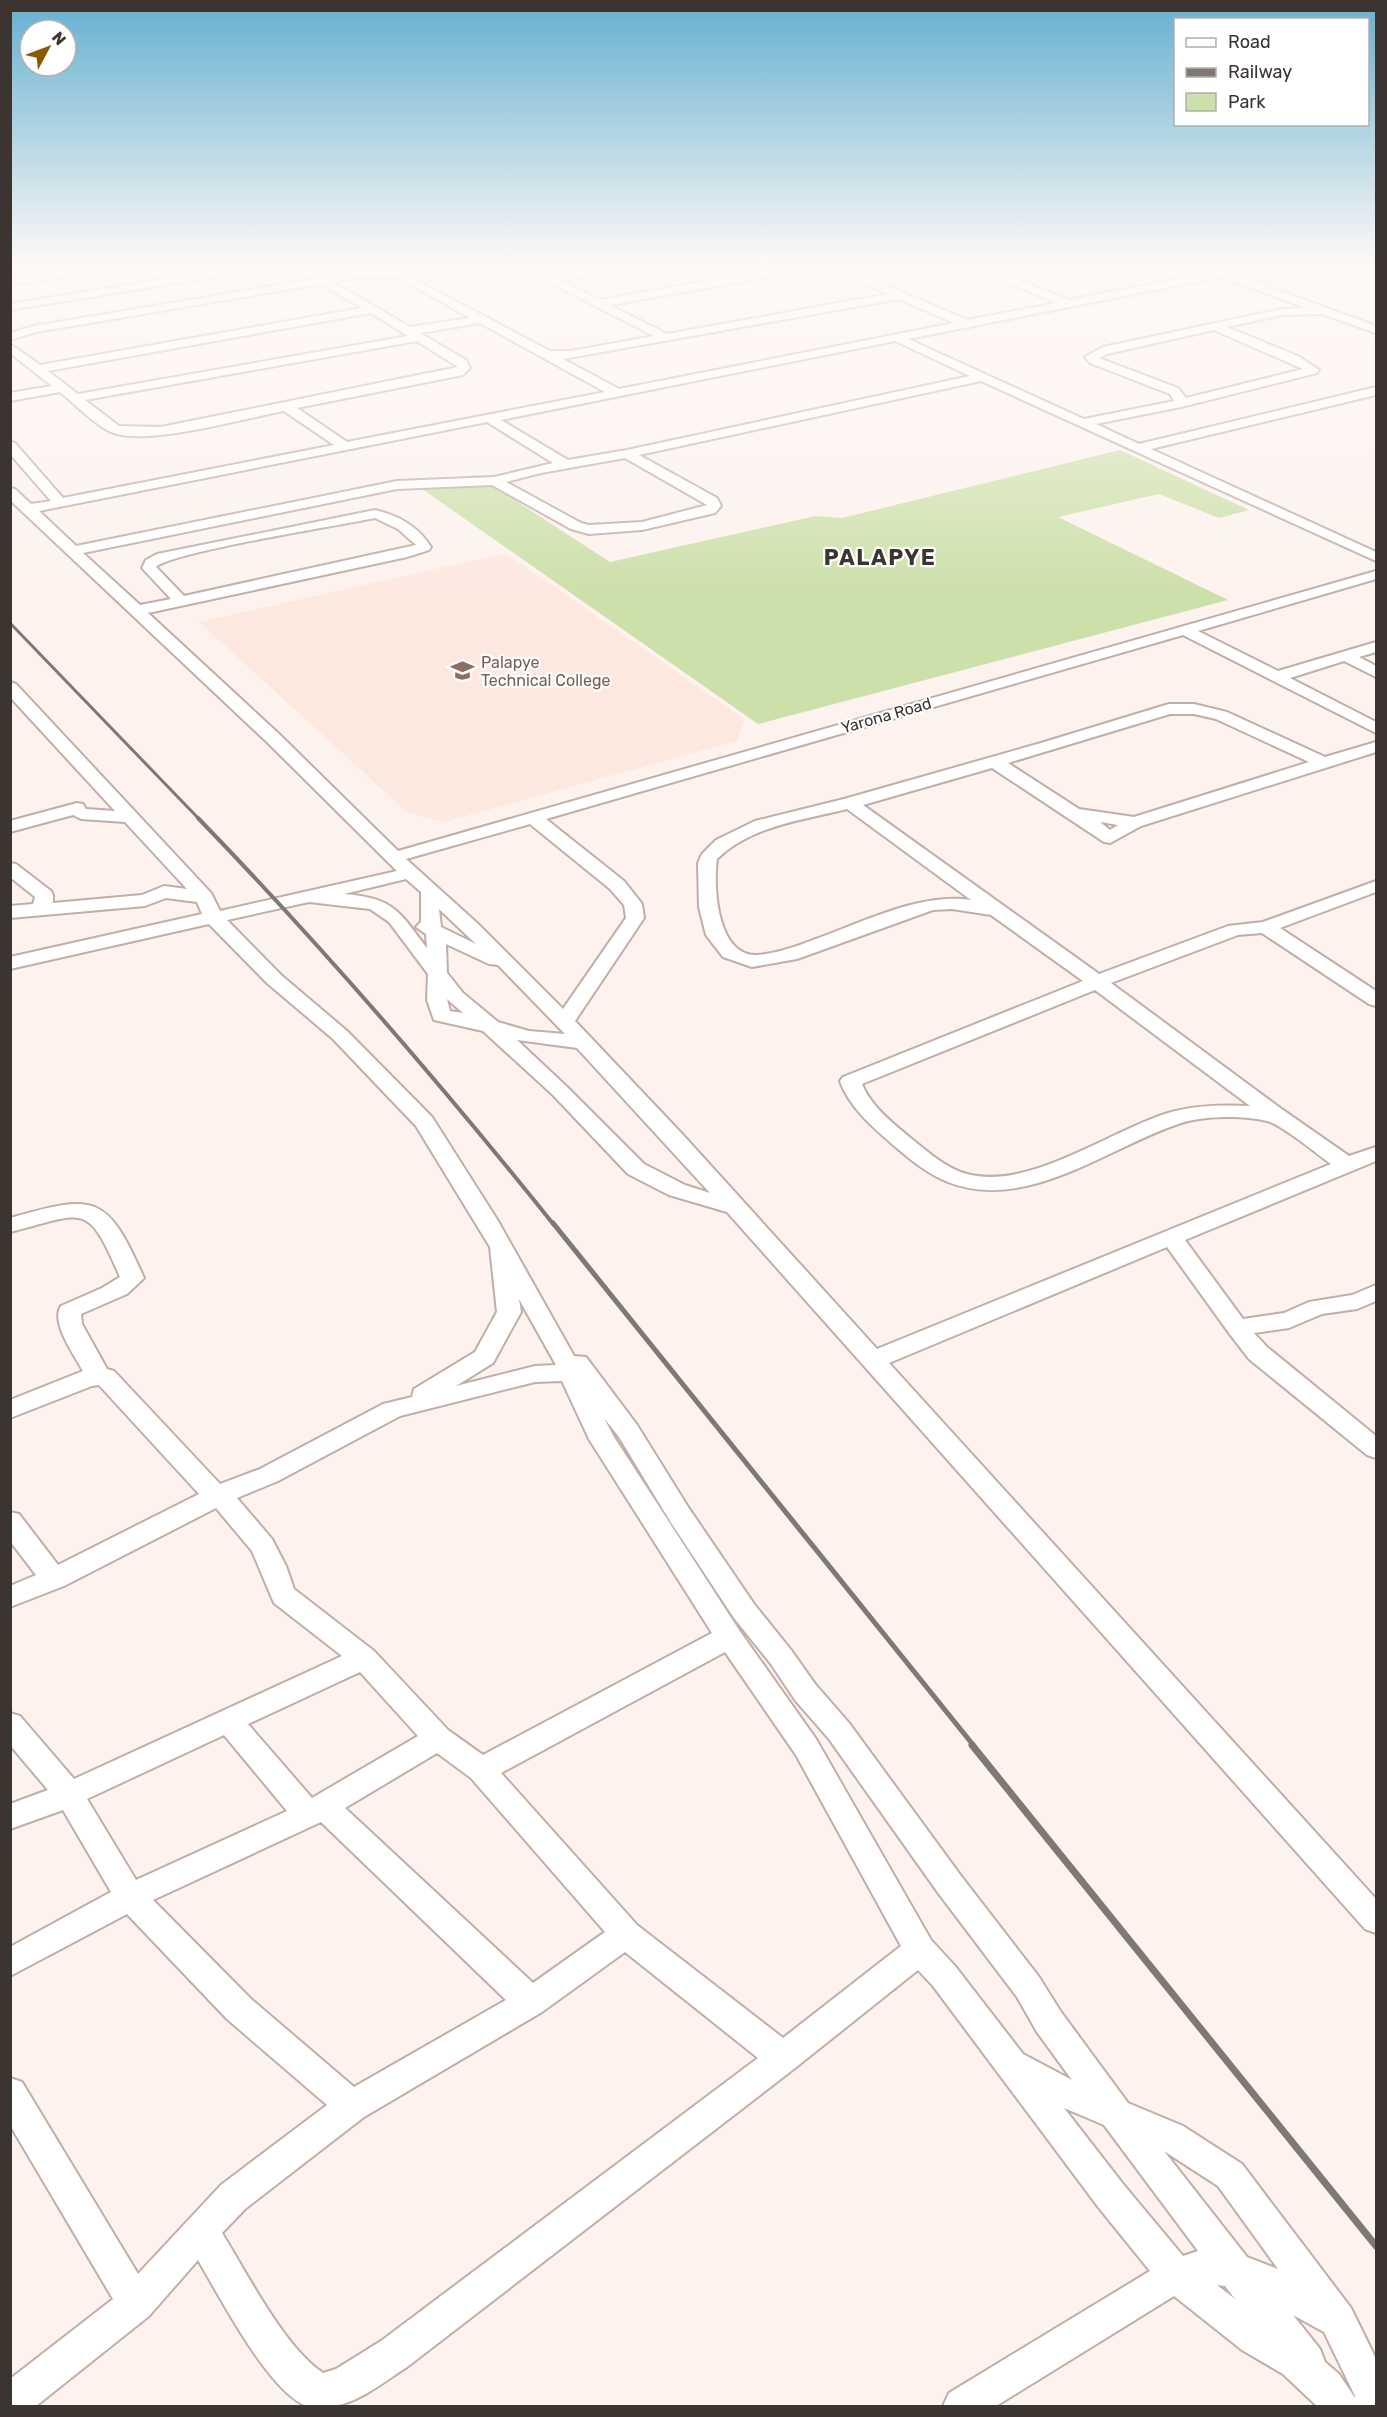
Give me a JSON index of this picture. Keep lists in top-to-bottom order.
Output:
{
  "streets": {
    "street": ["Yarona Road"]
  },
  "districts": ["PALAPYE"],
  "places": {
    "school or university": ["Palapye Technical College"]
  },
  "legend": ["Road", "Railway", "Park"],
  "north": "top right"
}
